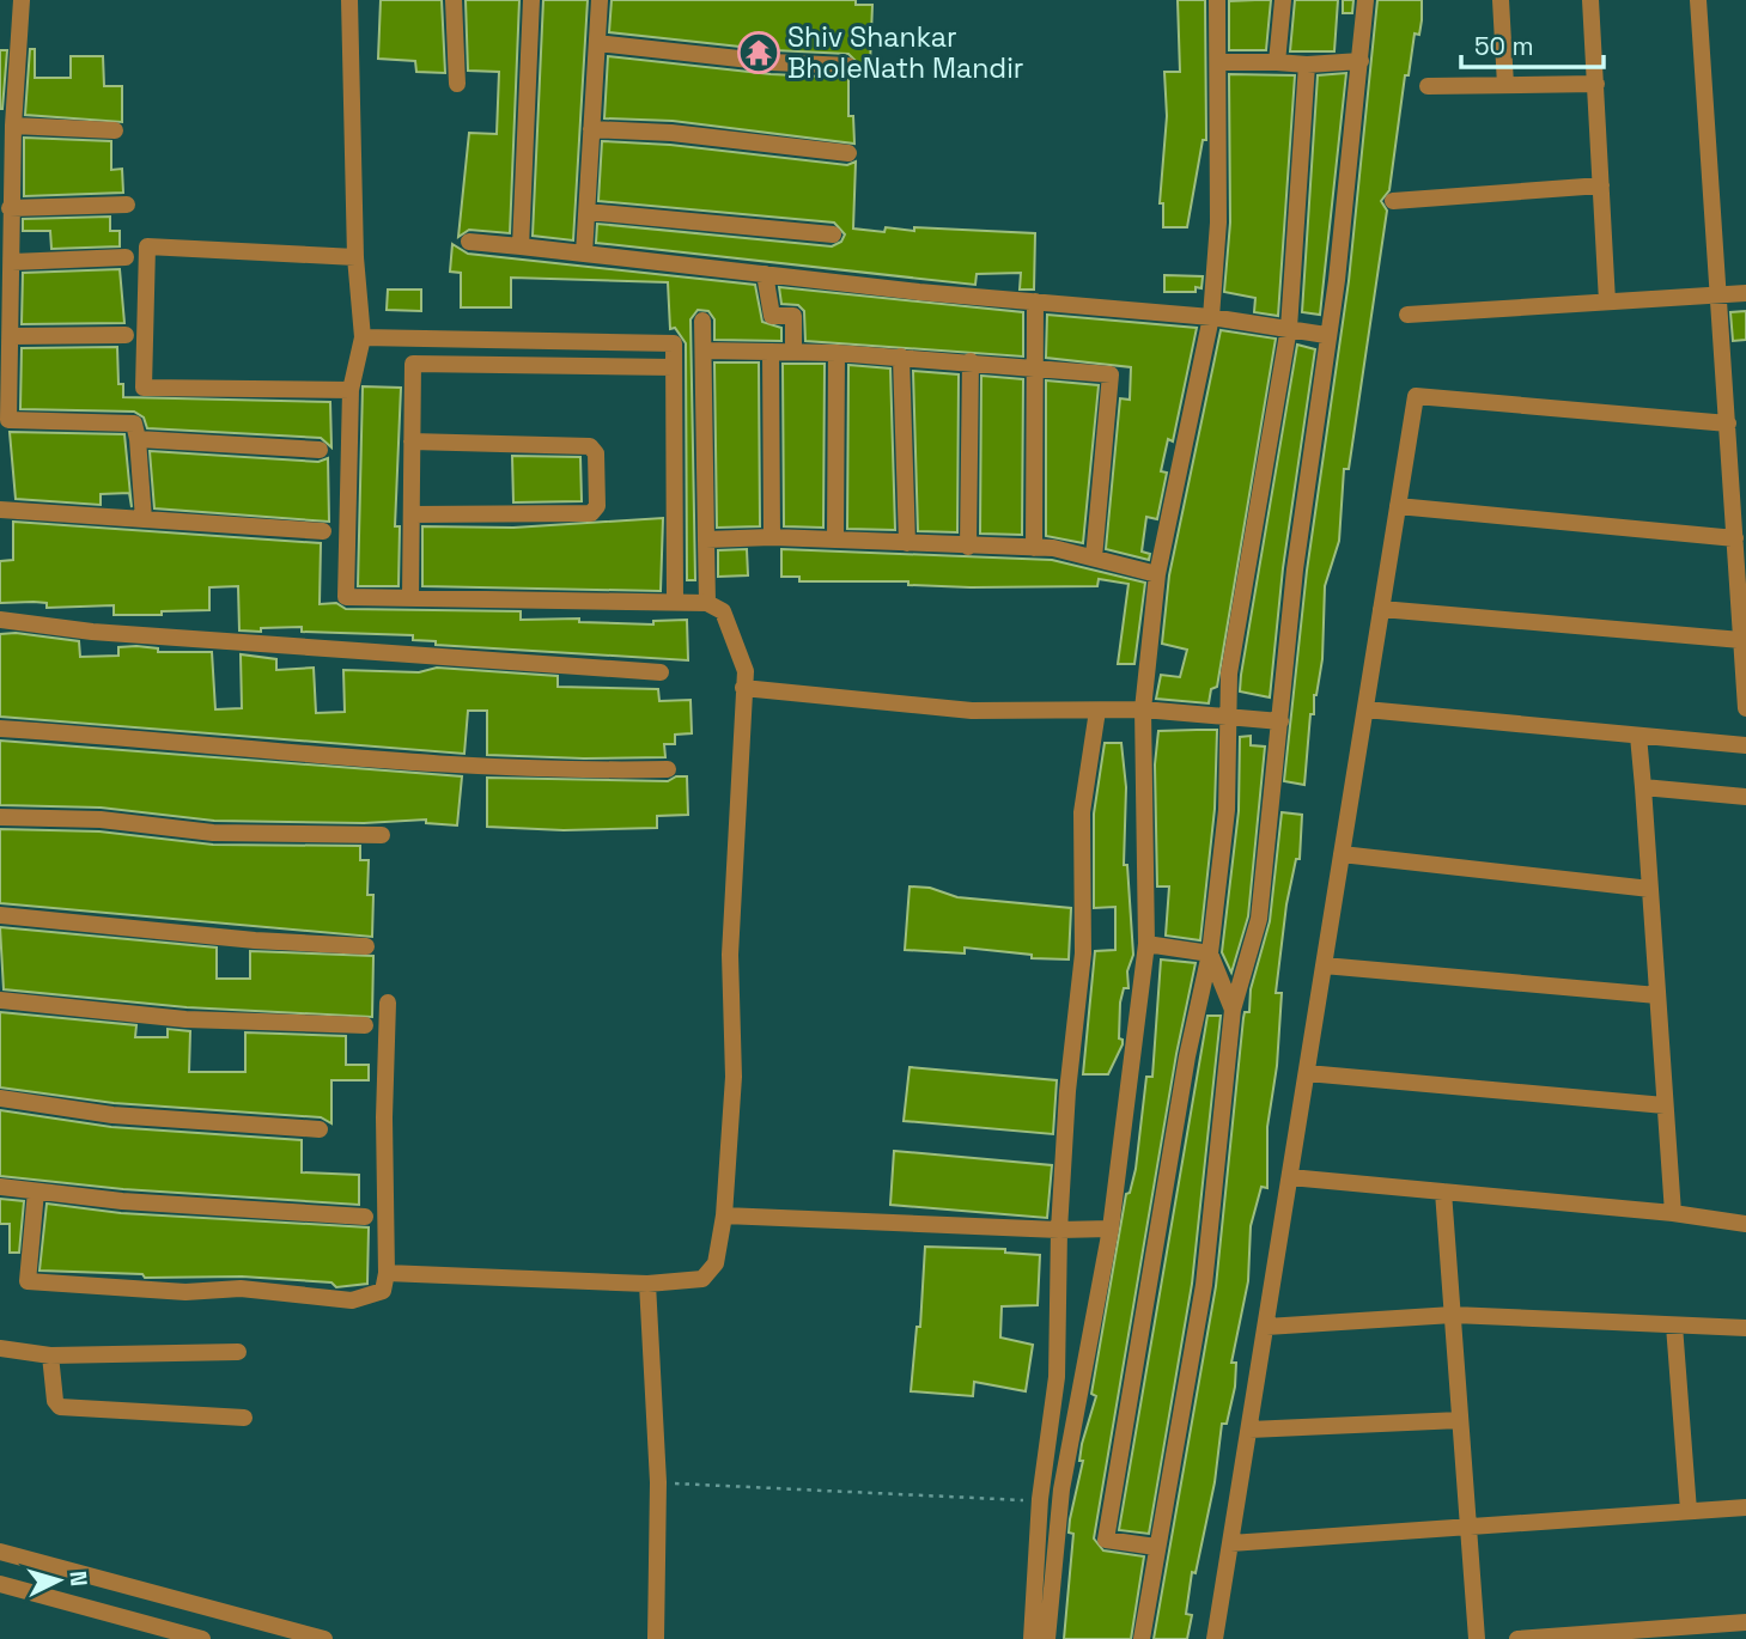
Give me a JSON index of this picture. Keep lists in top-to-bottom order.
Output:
{
  "places": {
    "temple": ["Shiv Shankar BholeNath Mandir"]
  },
  "scale_bar": "50 m",
  "north": "right"
}
